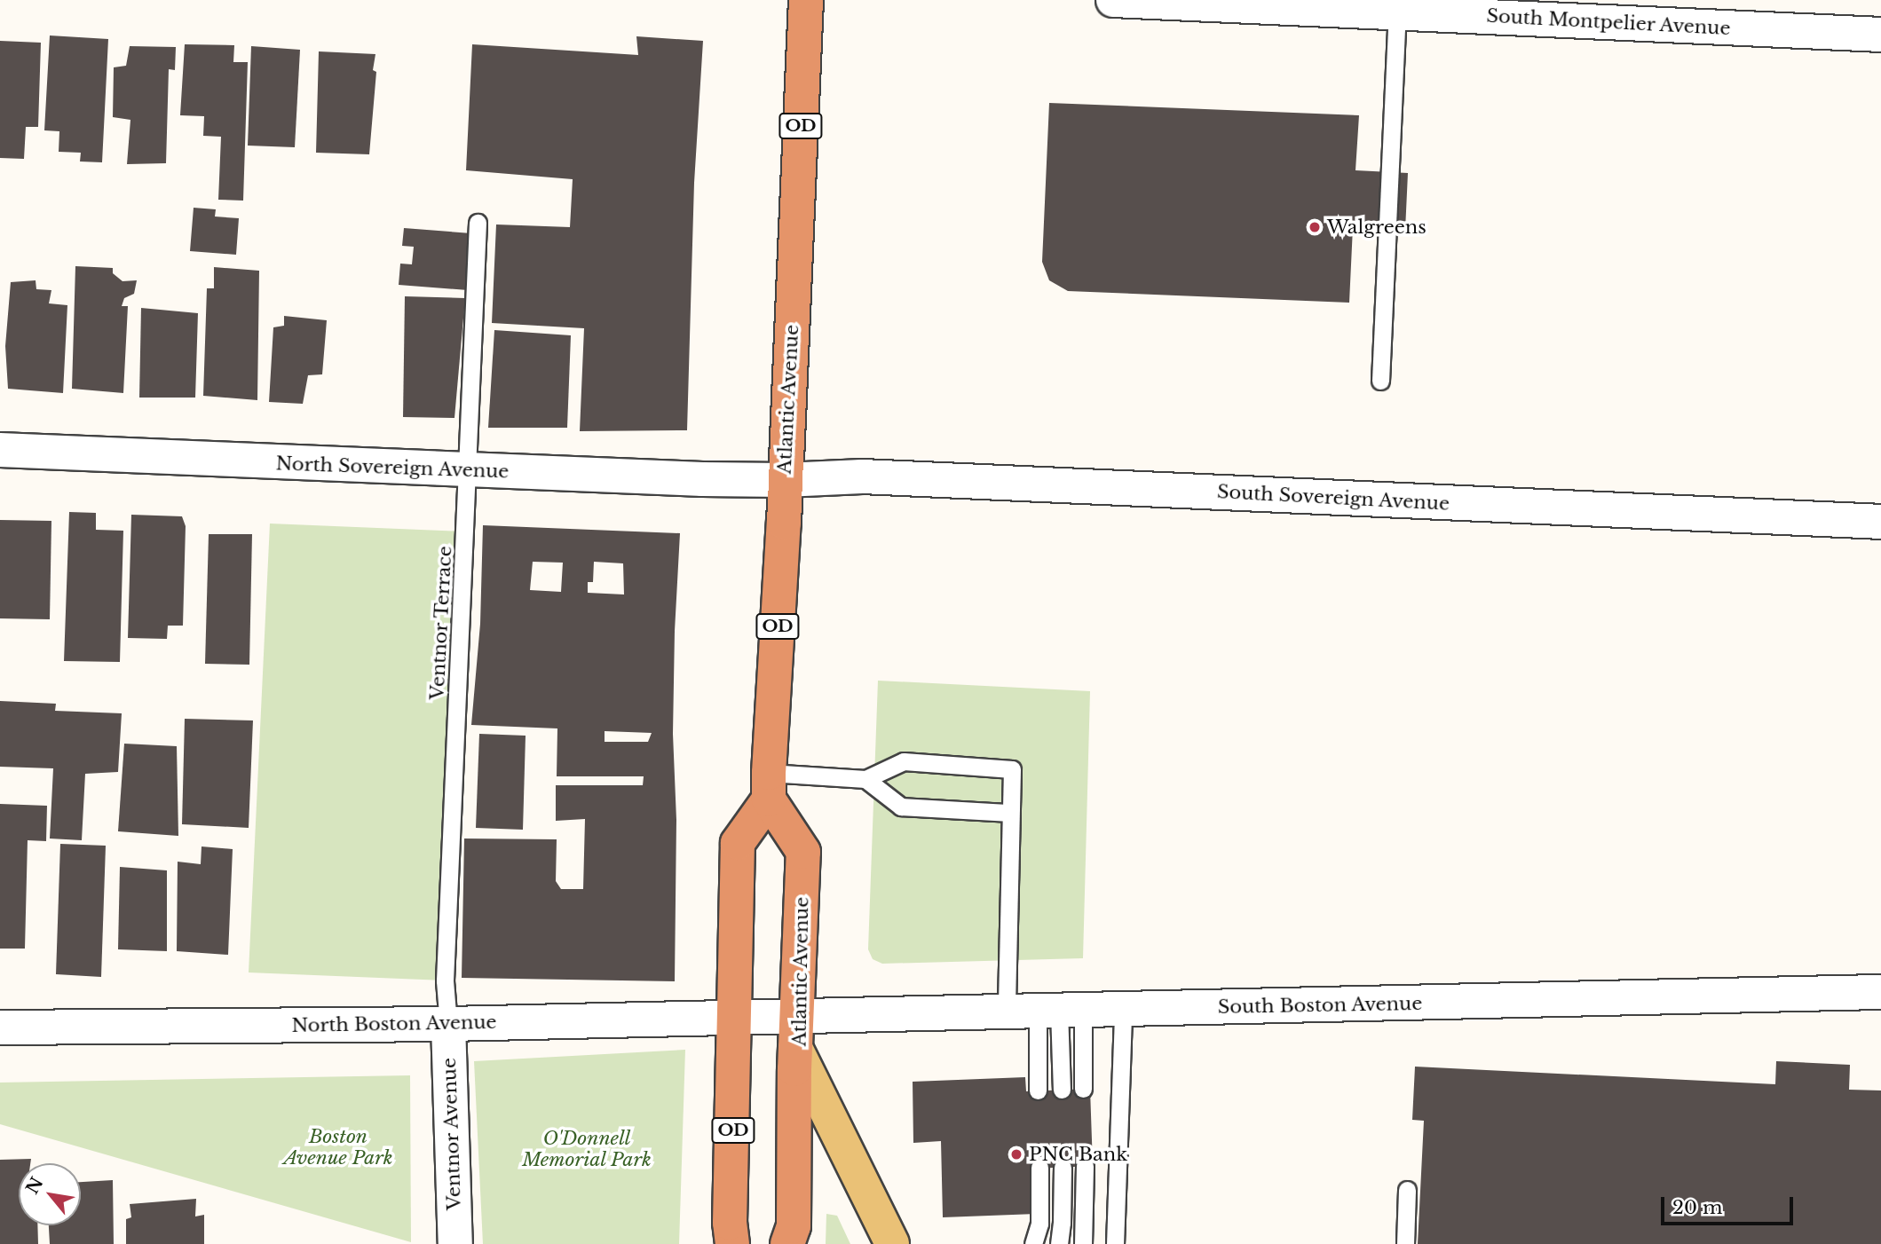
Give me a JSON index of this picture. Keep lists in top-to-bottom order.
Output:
{
  "streets": {
    "highway": ["OD", "Atlantic Avenue"],
    "street": [
      "South Montpelier Avenue",
      "North Sovereign Avenue",
      "South Sovereign Avenue",
      "South Boston Avenue",
      "North Boston Avenue",
      "Ventnor Avenue"
    ],
    "lane": ["Ventnor Terrace"]
  },
  "crossings": [
    ["OD", "Atlantic Avenue"],
    ["OD", "South Boston Avenue"],
    ["OD", "North Boston Avenue"],
    ["Atlantic Avenue", "North Sovereign Avenue"],
    ["Atlantic Avenue", "South Sovereign Avenue"],
    ["Atlantic Avenue", "South Boston Avenue"],
    ["North Sovereign Avenue", "South Sovereign Avenue"],
    ["North Sovereign Avenue", "Ventnor Terrace"],
    ["Ventnor Terrace", "North Boston Avenue"],
    ["Ventnor Terrace", "Ventnor Avenue"],
    ["South Boston Avenue", "North Boston Avenue"],
    ["North Boston Avenue", "Ventnor Avenue"]
  ],
  "parks": ["Boston Avenue Park", "O'Donnell Memorial Park"],
  "places": ["Walgreens", "PNC Bank"],
  "scale_bar": "20 m",
  "north": "top left"
}
